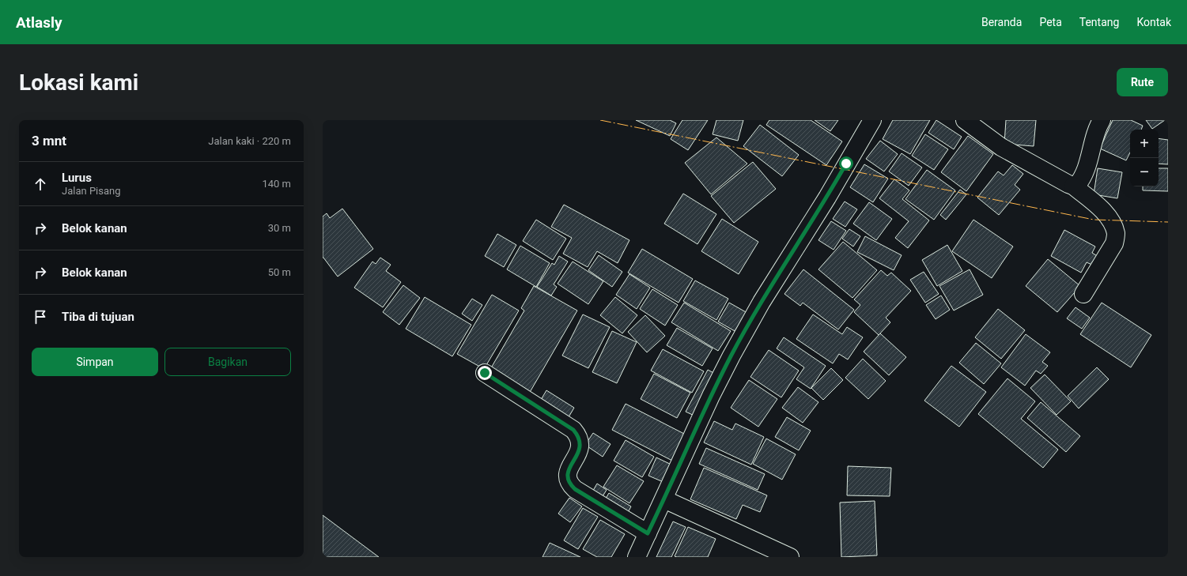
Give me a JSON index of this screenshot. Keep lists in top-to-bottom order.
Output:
{
  "page": {
    "header": "Atlasly",
    "nav": [
      "Beranda",
      "Peta",
      "Tentang",
      "Kontak"
    ],
    "buttons": [
      "Rute",
      ["Simpan", "Bagikan"]
    ],
    "title": "Lokasi kami",
    "heading": ["3 mnt", "Jalan kaki · 220 m"],
    "map_buttons": ["+", "−"],
    "list": [
      ["Lurus", "Jalan Pisang", "140 m"],
      ["Belok kanan", "30 m"],
      ["Belok kanan", "50 m"],
      "Tiba di tujuan"
    ]
  }
}
